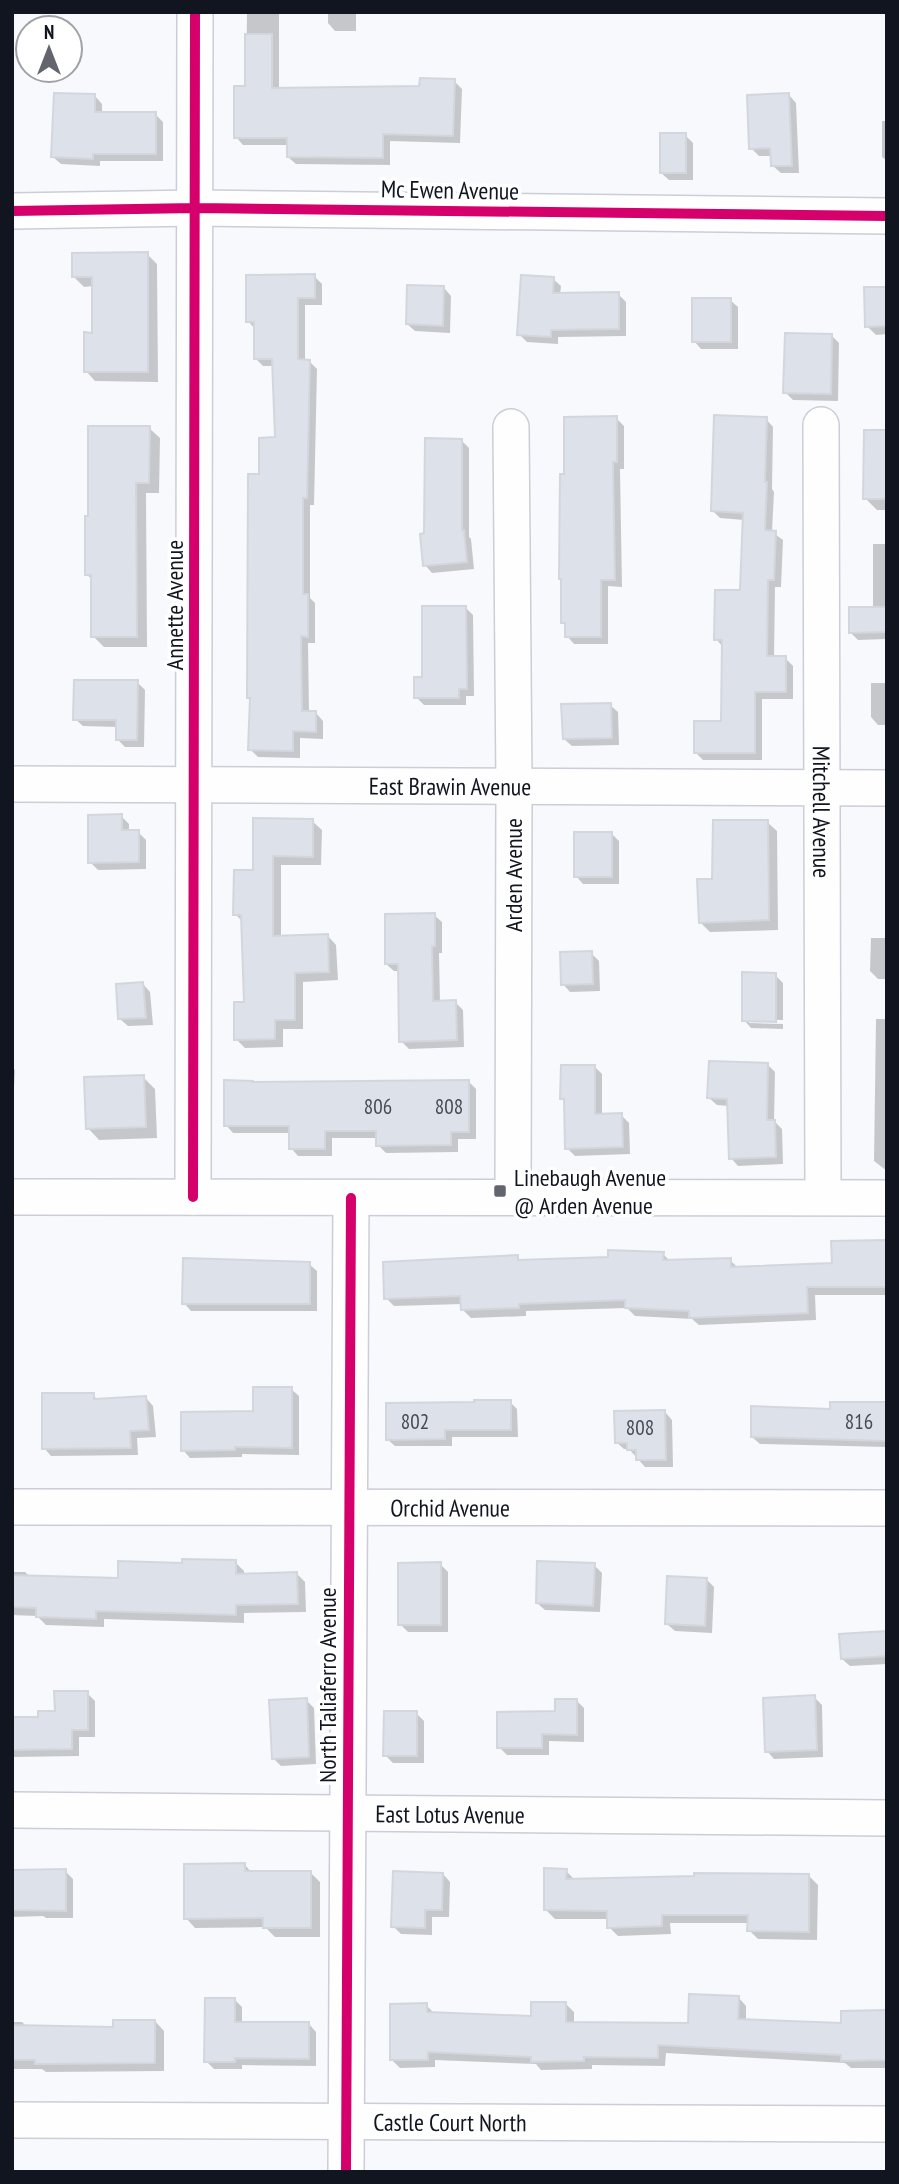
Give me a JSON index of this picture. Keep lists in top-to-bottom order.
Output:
{
  "streets": {
    "street": [
      "Mc Ewen Avenue",
      "Annette Avenue",
      "East Brawin Avenue",
      "Mitchell Avenue",
      "Arden Avenue",
      "Orchid Avenue",
      "North Taliaferro Avenue",
      "East Lotus Avenue",
      "Castle Court North"
    ]
  },
  "crossings": [
    ["Mc Ewen Avenue", "Annette Avenue"],
    ["Annette Avenue", "East Brawin Avenue"],
    ["East Brawin Avenue", "Mitchell Avenue"],
    ["East Brawin Avenue", "Arden Avenue"],
    ["Orchid Avenue", "North Taliaferro Avenue"],
    ["North Taliaferro Avenue", "East Lotus Avenue"],
    ["North Taliaferro Avenue", "Castle Court North"]
  ],
  "places": {
    "transit": ["Linebaugh Avenue @ Arden Avenue"]
  },
  "house_numbers": [
    "806",
    "808",
    "802",
    "816",
    "808"
  ],
  "north": "top"
}
